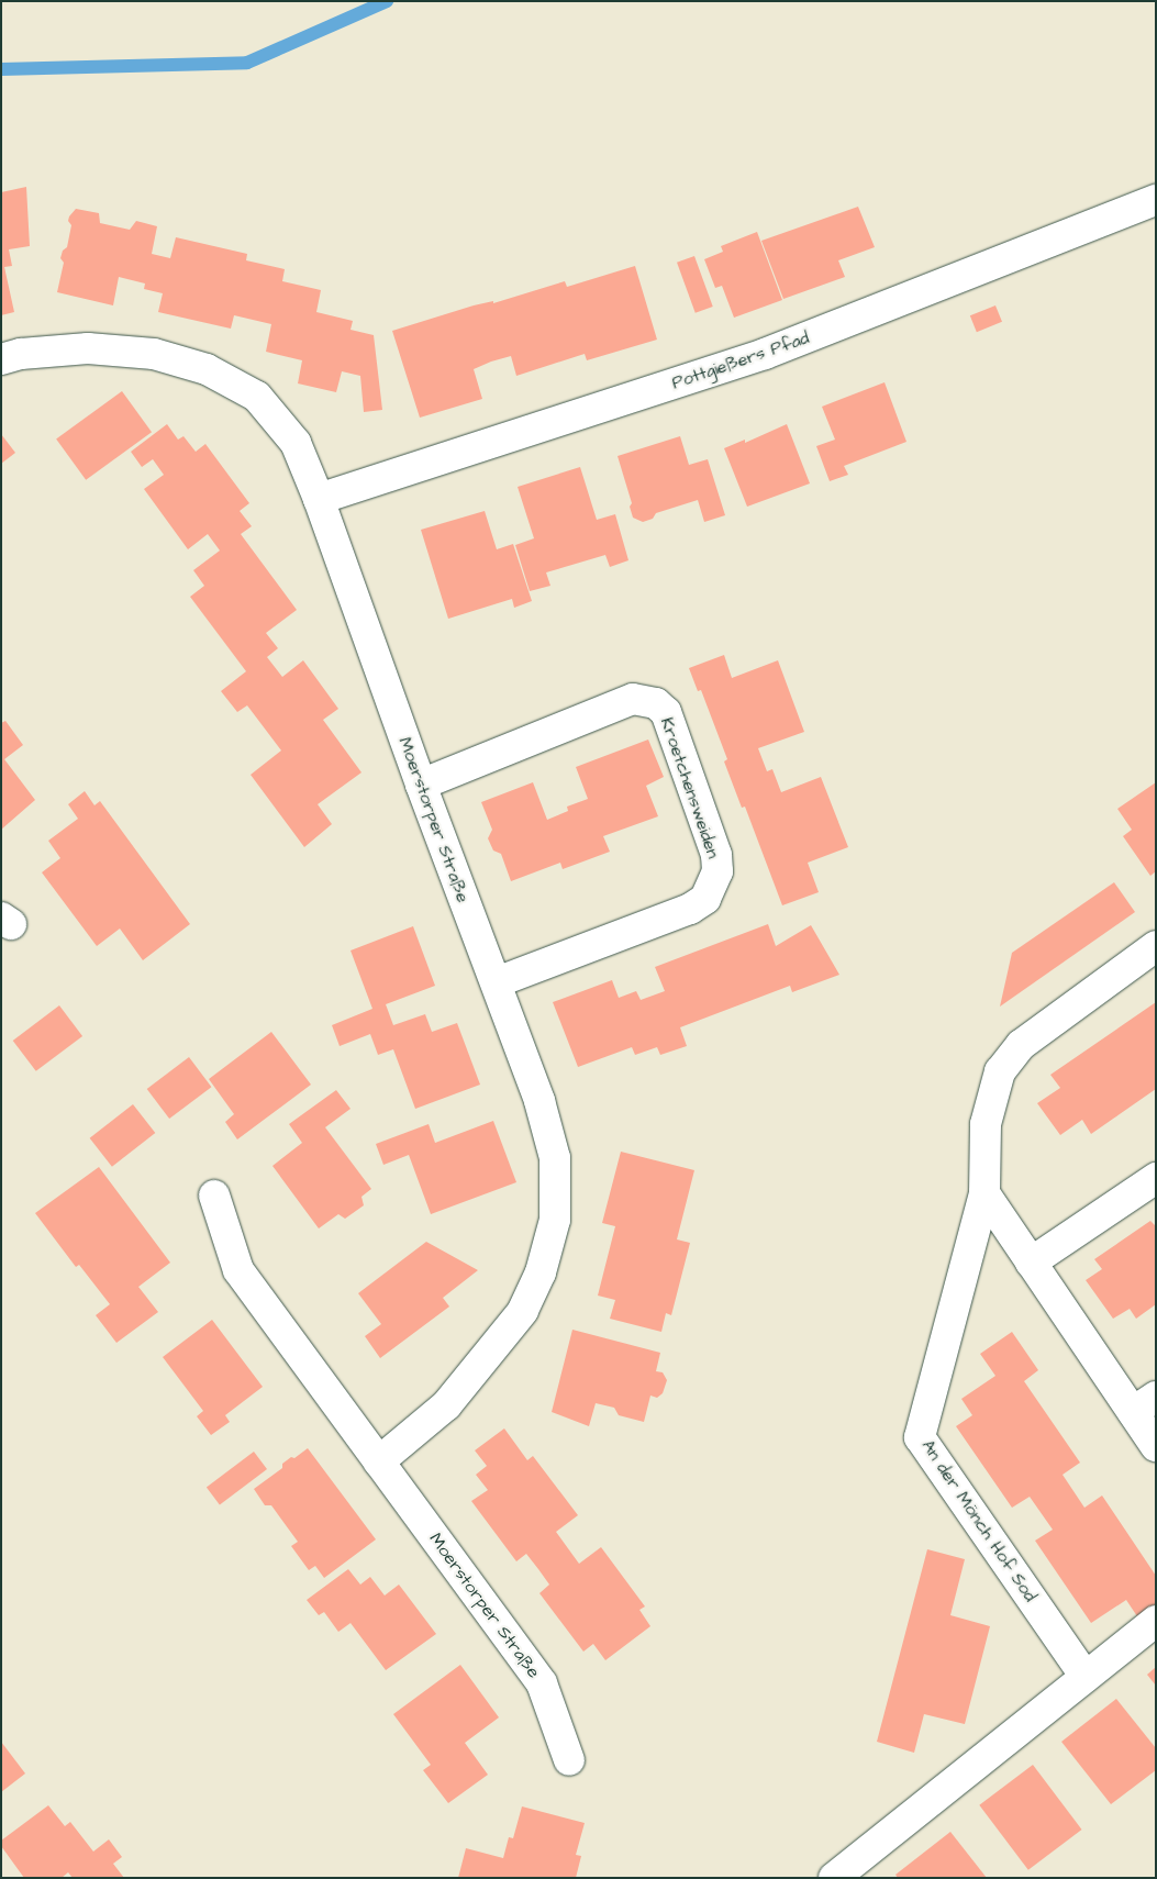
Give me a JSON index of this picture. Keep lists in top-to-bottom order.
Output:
{
  "streets": {
    "street": [
      "Pottgießers Pfad",
      "Kroetchensweiden",
      "Moerstorper Straße",
      "An der Mönch Hof Sod"
    ]
  },
  "crossings": [
    ["Pottgießers Pfad", "Moerstorper Straße"],
    ["Kroetchensweiden", "Moerstorper Straße"]
  ]
}
